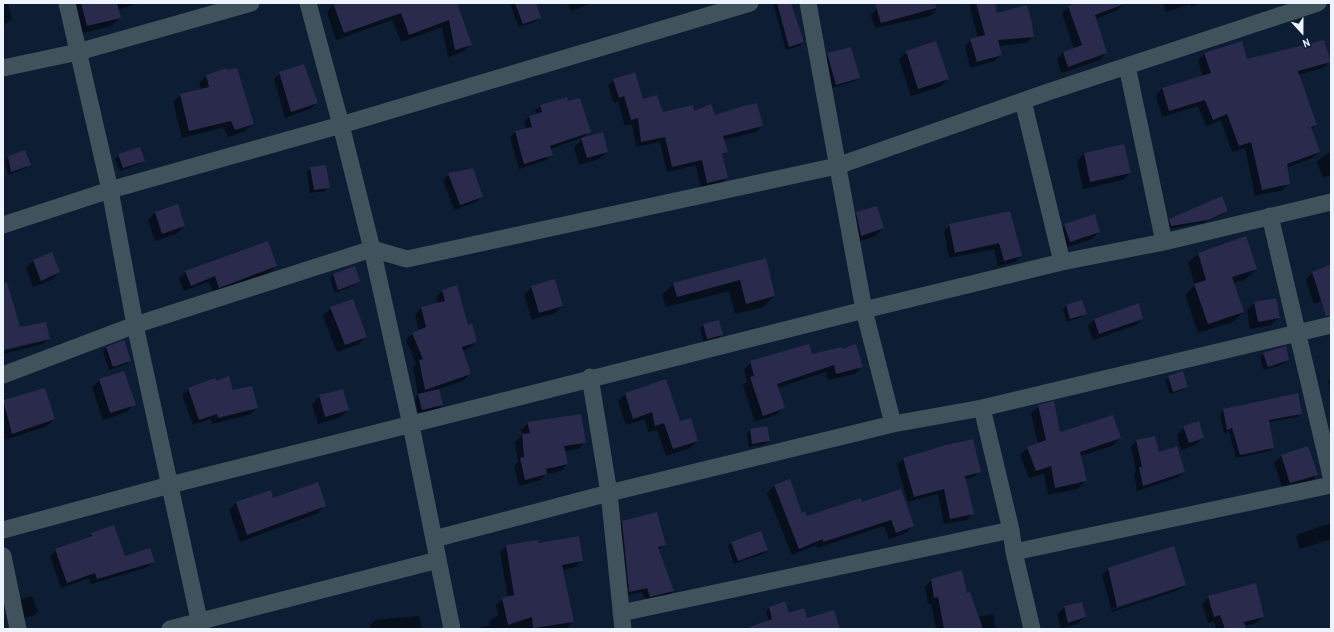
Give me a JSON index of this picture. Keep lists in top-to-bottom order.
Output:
{
  "north": "bottom"
}
